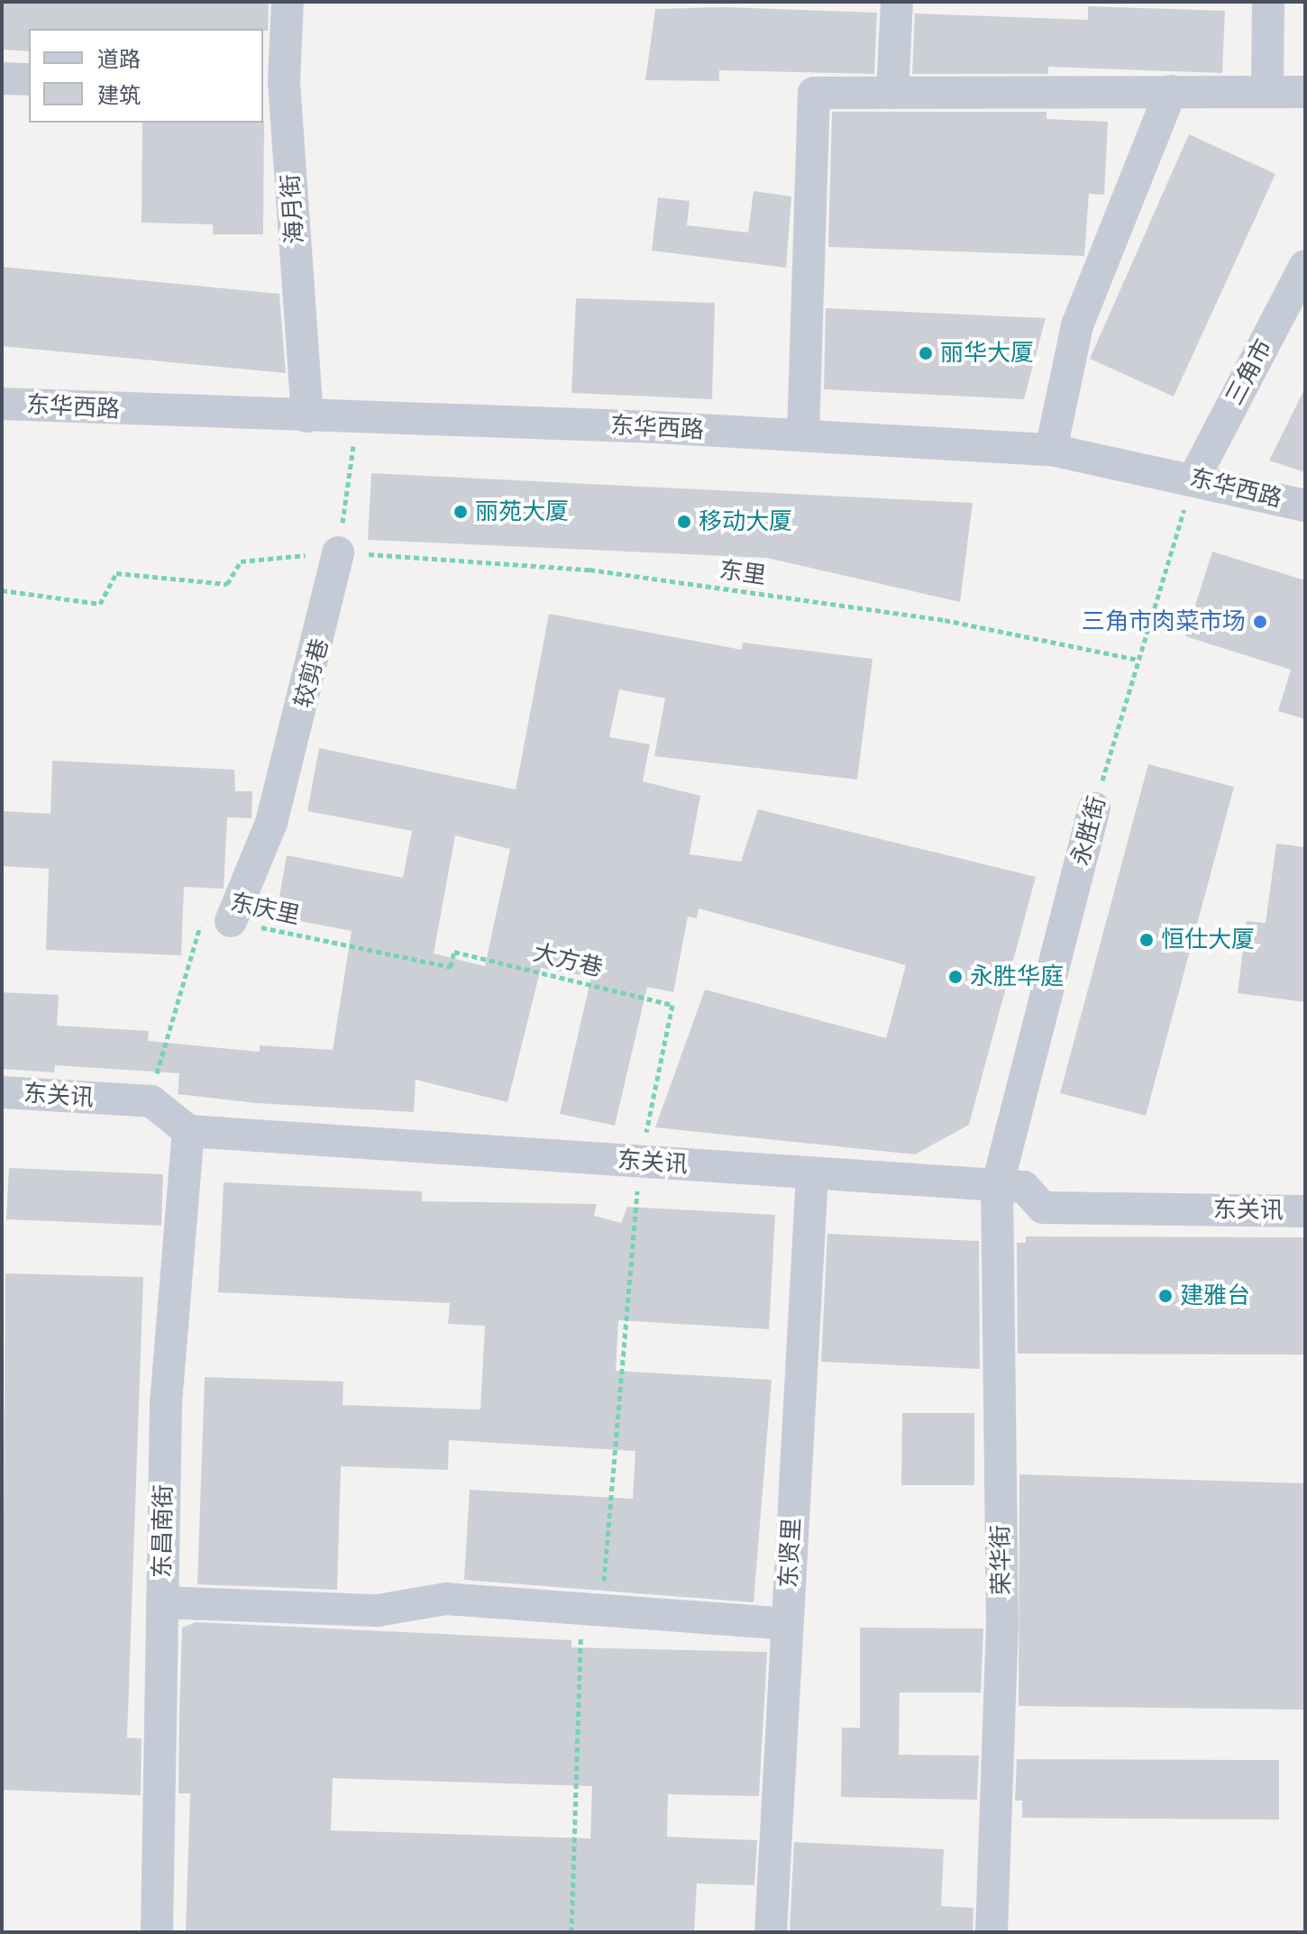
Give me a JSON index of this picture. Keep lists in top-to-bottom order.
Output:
{
  "streets": {
    "street": [
      "海月街",
      "三角市",
      "东华西路",
      "较剪巷",
      "永胜街",
      "东关讯",
      "东昌南街",
      "东贤里",
      "荣华街"
    ],
    "path": ["东里", "东庆里", "大方巷"]
  },
  "crossings": [
    ["海月街", "东华西路"],
    ["三角市", "东华西路"],
    ["三角市", "永胜街"],
    ["东华西路", "永胜街"],
    ["东里", "较剪巷"],
    ["东里", "永胜街"],
    ["较剪巷", "东庆里"],
    ["永胜街", "东关讯"],
    ["永胜街", "荣华街"],
    ["东庆里", "大方巷"],
    ["东庆里", "东关讯"],
    ["大方巷", "东关讯"],
    ["东关讯", "东昌南街"],
    ["东关讯", "东贤里"],
    ["东关讯", "荣华街"]
  ],
  "places": [
    "丽华大厦",
    "丽苑大厦",
    "移动大厦",
    "三角市肉菜市场",
    "恒仕大厦",
    "永胜华庭",
    "建雅台"
  ],
  "legend": ["道路", "建筑"]
}
